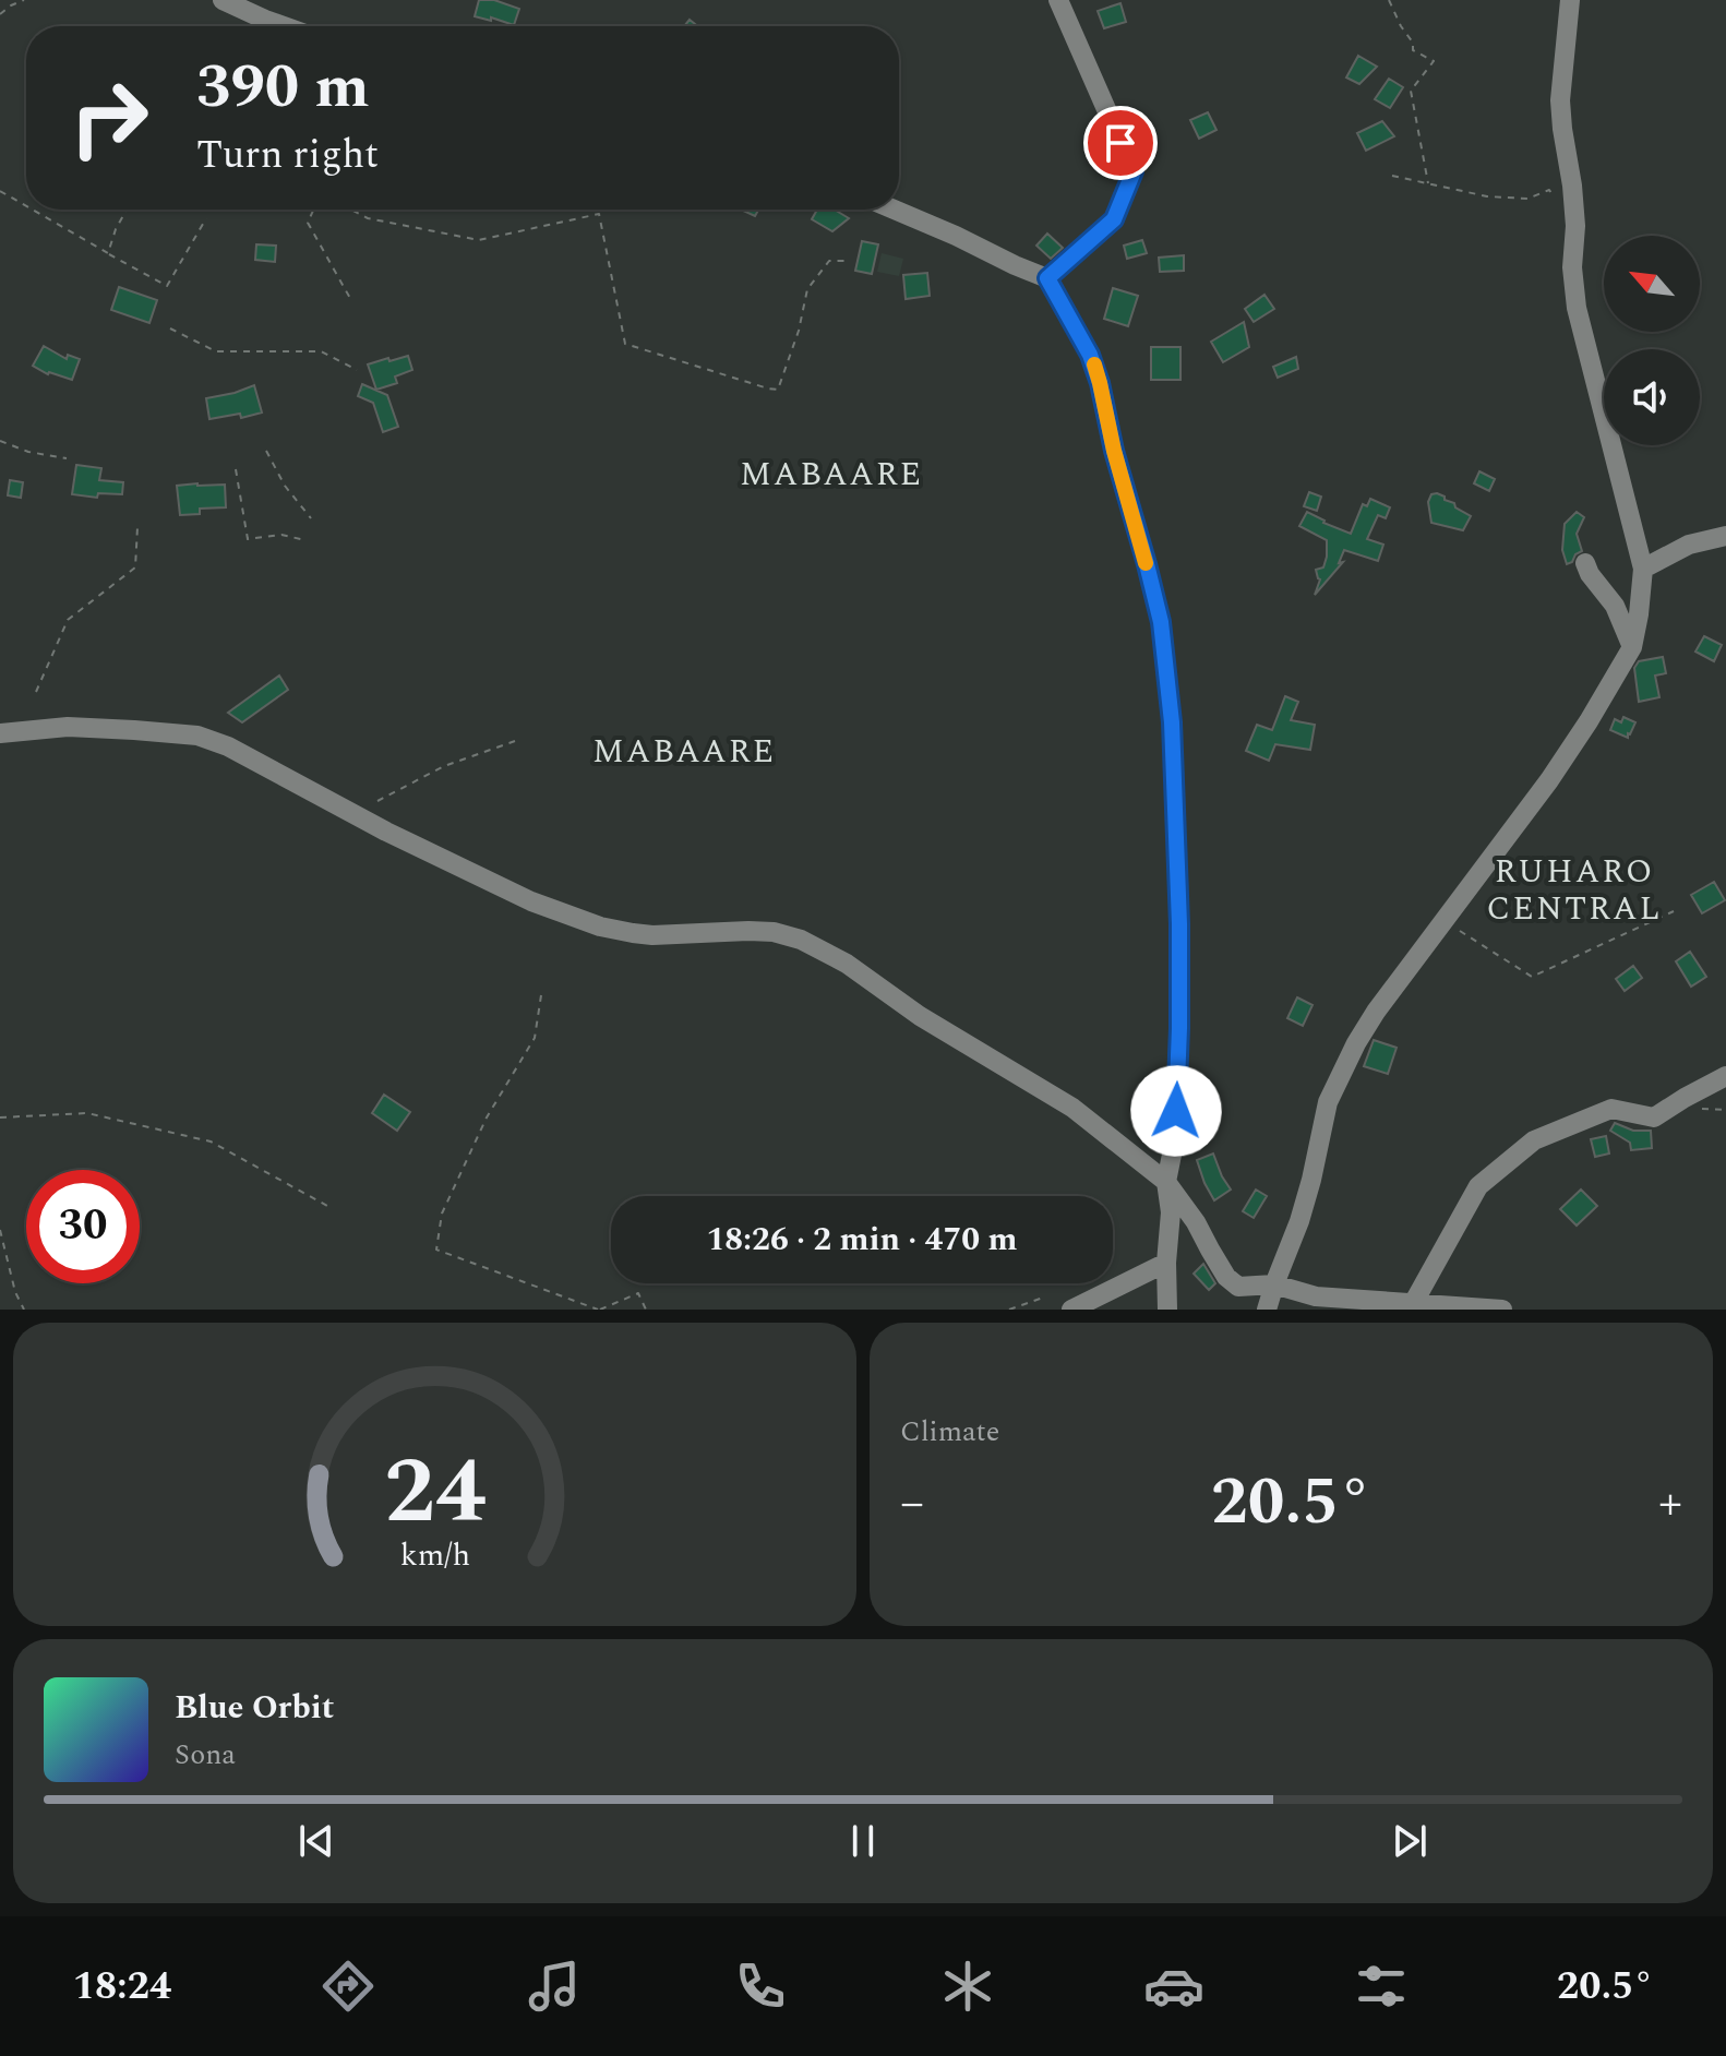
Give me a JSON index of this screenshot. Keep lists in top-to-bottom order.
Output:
{
  "districts": ["MABAARE", "MABAARE", "RUHARO CENTRAL"],
  "north": "top left",
  "page": {
    "turn": ["390 m", "Turn right"],
    "limit": "30",
    "trip": "18:26 · 2 min · 470 m",
    "tile": "Climate",
    "heat": ["−", "20.5°", "+"],
    "song": ["Blue Orbit", "Sona"],
    "tabs": ["18:24", "20.5°"],
    "gauge": ["24", "km/h"]
  }
}
